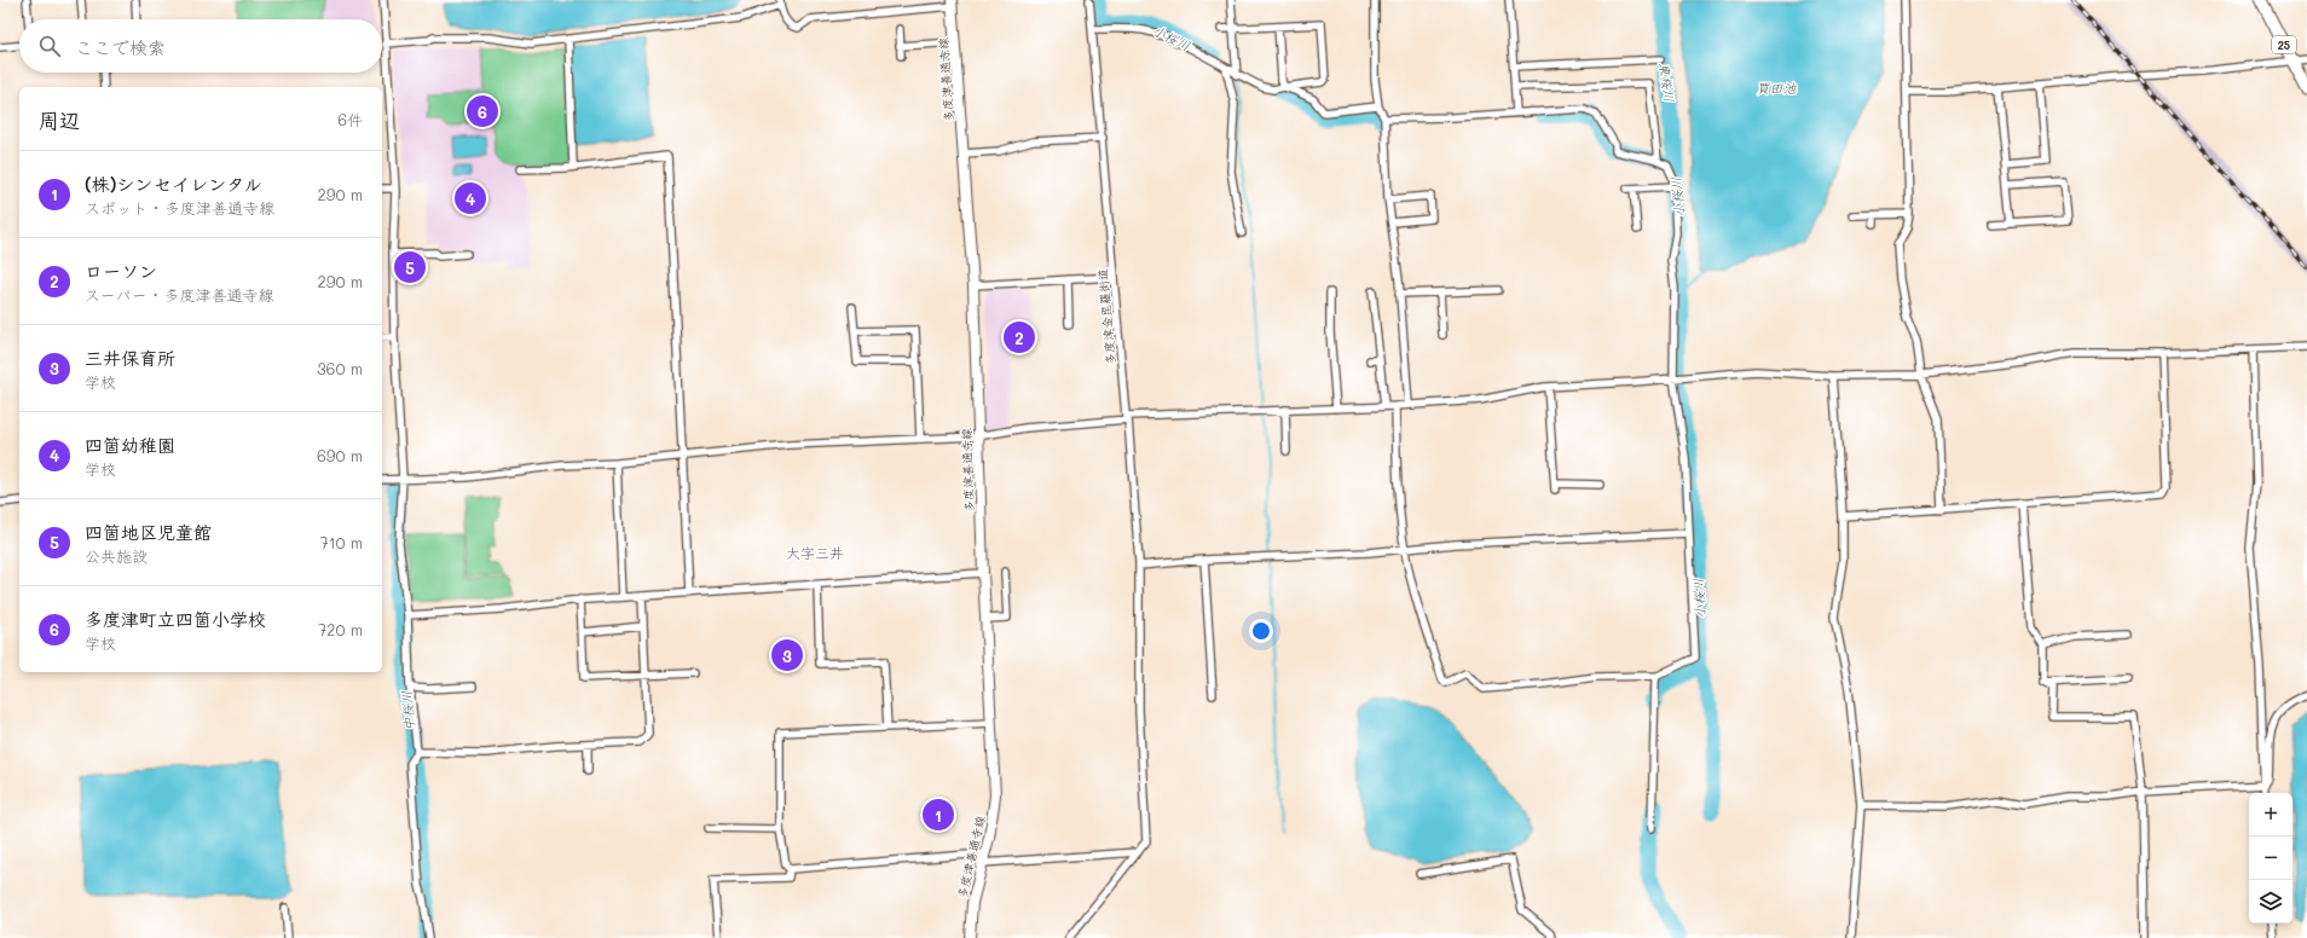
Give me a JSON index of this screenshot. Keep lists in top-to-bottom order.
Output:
{
  "streets": {
    "main road": ["25", "多度津善通寺線"],
    "street": ["多度津金毘羅街道"]
  },
  "districts": ["大字三井"],
  "water": [
    "小桜川",
    "東桜川",
    "買田池",
    "中桜川"
  ],
  "page": {
    "search": "ここで検索",
    "heading": ["周辺", "6件"],
    "pins": [
      "6",
      "4",
      "5",
      "2",
      "3",
      "1"
    ],
    "list": [
      {
        "mark": "1",
        "name": "(株)シンセイレンタル",
        "note": "スポット · 多度津善通寺線",
        "value": "290 m"
      },
      {
        "mark": "2",
        "name": "ローソン",
        "note": "スーパー · 多度津善通寺線",
        "value": "290 m"
      },
      {
        "mark": "3",
        "name": "三井保育所",
        "note": "学校",
        "value": "360 m"
      },
      {
        "mark": "4",
        "name": "四箇幼稚園",
        "note": "学校",
        "value": "690 m"
      },
      {
        "mark": "5",
        "name": "四箇地区児童館",
        "note": "公共施設",
        "value": "710 m"
      },
      {
        "mark": "6",
        "name": "多度津町立四箇小学校",
        "note": "学校",
        "value": "720 m"
      }
    ],
    "map_buttons": ["+", "−"]
  }
}
